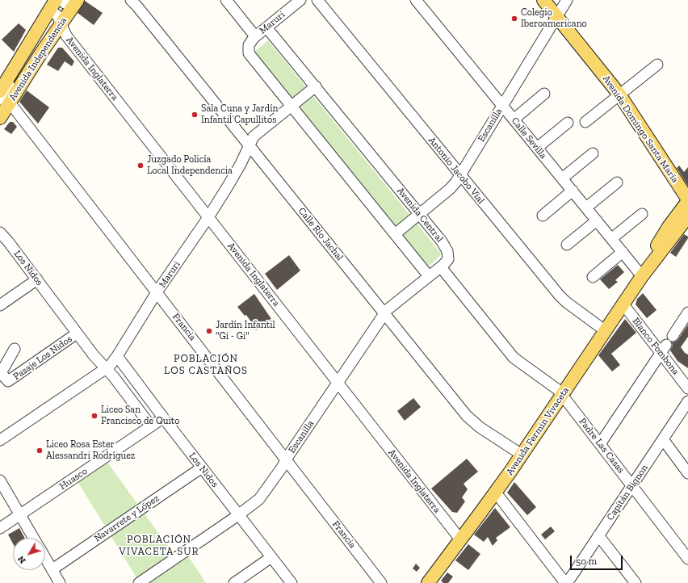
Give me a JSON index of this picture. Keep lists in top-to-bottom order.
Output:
{
  "streets": {
    "main road": ["Avenida Independencia", "Avenida Domingo Santa María", "Avenida Fermín Vivaceta"],
    "street": [
      "Maruri",
      "Avenida Inglaterra",
      "Escanilla",
      "Calle Sevilla",
      "Antonio Jacobo Vial",
      "Avenida Central",
      "Calle Río Jachal",
      "Los Nidos",
      "Francia",
      "Blanco Fombona",
      "Pasaje Los Nidos",
      "Padre Las Casas",
      "Huasco",
      "Capitán Bignon",
      "Navarrete y López"
    ]
  },
  "crossings": [
    ["Maruri", "Avenida Inglaterra"],
    ["Maruri", "Avenida Central"],
    ["Maruri", "Calle Río Jachal"],
    ["Maruri", "Los Nidos"],
    ["Maruri", "Francia"],
    ["Avenida Independencia", "Avenida Inglaterra"],
    ["Avenida Independencia", "Francia"],
    ["Avenida Inglaterra", "Escanilla"],
    ["Avenida Inglaterra", "Avenida Fermín Vivaceta"],
    ["Escanilla", "Avenida Domingo Santa María"],
    ["Escanilla", "Calle Sevilla"],
    ["Escanilla", "Antonio Jacobo Vial"],
    ["Escanilla", "Avenida Central"],
    ["Escanilla", "Calle Río Jachal"],
    ["Escanilla", "Los Nidos"],
    ["Escanilla", "Francia"],
    ["Avenida Domingo Santa María", "Avenida Fermín Vivaceta"],
    ["Calle Sevilla", "Avenida Fermín Vivaceta"],
    ["Antonio Jacobo Vial", "Avenida Fermín Vivaceta"],
    ["Calle Río Jachal", "Avenida Fermín Vivaceta"],
    ["Los Nidos", "Pasaje Los Nidos"],
    ["Los Nidos", "Huasco"],
    ["Los Nidos", "Navarrete y López"],
    ["Blanco Fombona", "Avenida Fermín Vivaceta"],
    ["Avenida Fermín Vivaceta", "Padre Las Casas"],
    ["Padre Las Casas", "Capitán Bignon"]
  ],
  "districts": ["POBLACIÓN LOS CASTAÑOS", "POBLACIÓN VIVACETA SUR"],
  "places": [
    "Colegio Iberoamericano",
    "Sala Cuna y Jardín Infantil Capullitos",
    "Juzgado Policía Local Independencia",
    "Jardín Infantil \"Gi - Gi\"",
    "Liceo San Francisco de Quito",
    "Liceo Rosa Ester Alessandri Rodríguez"
  ],
  "scale_bar": "50 m",
  "north": "bottom left"
}
